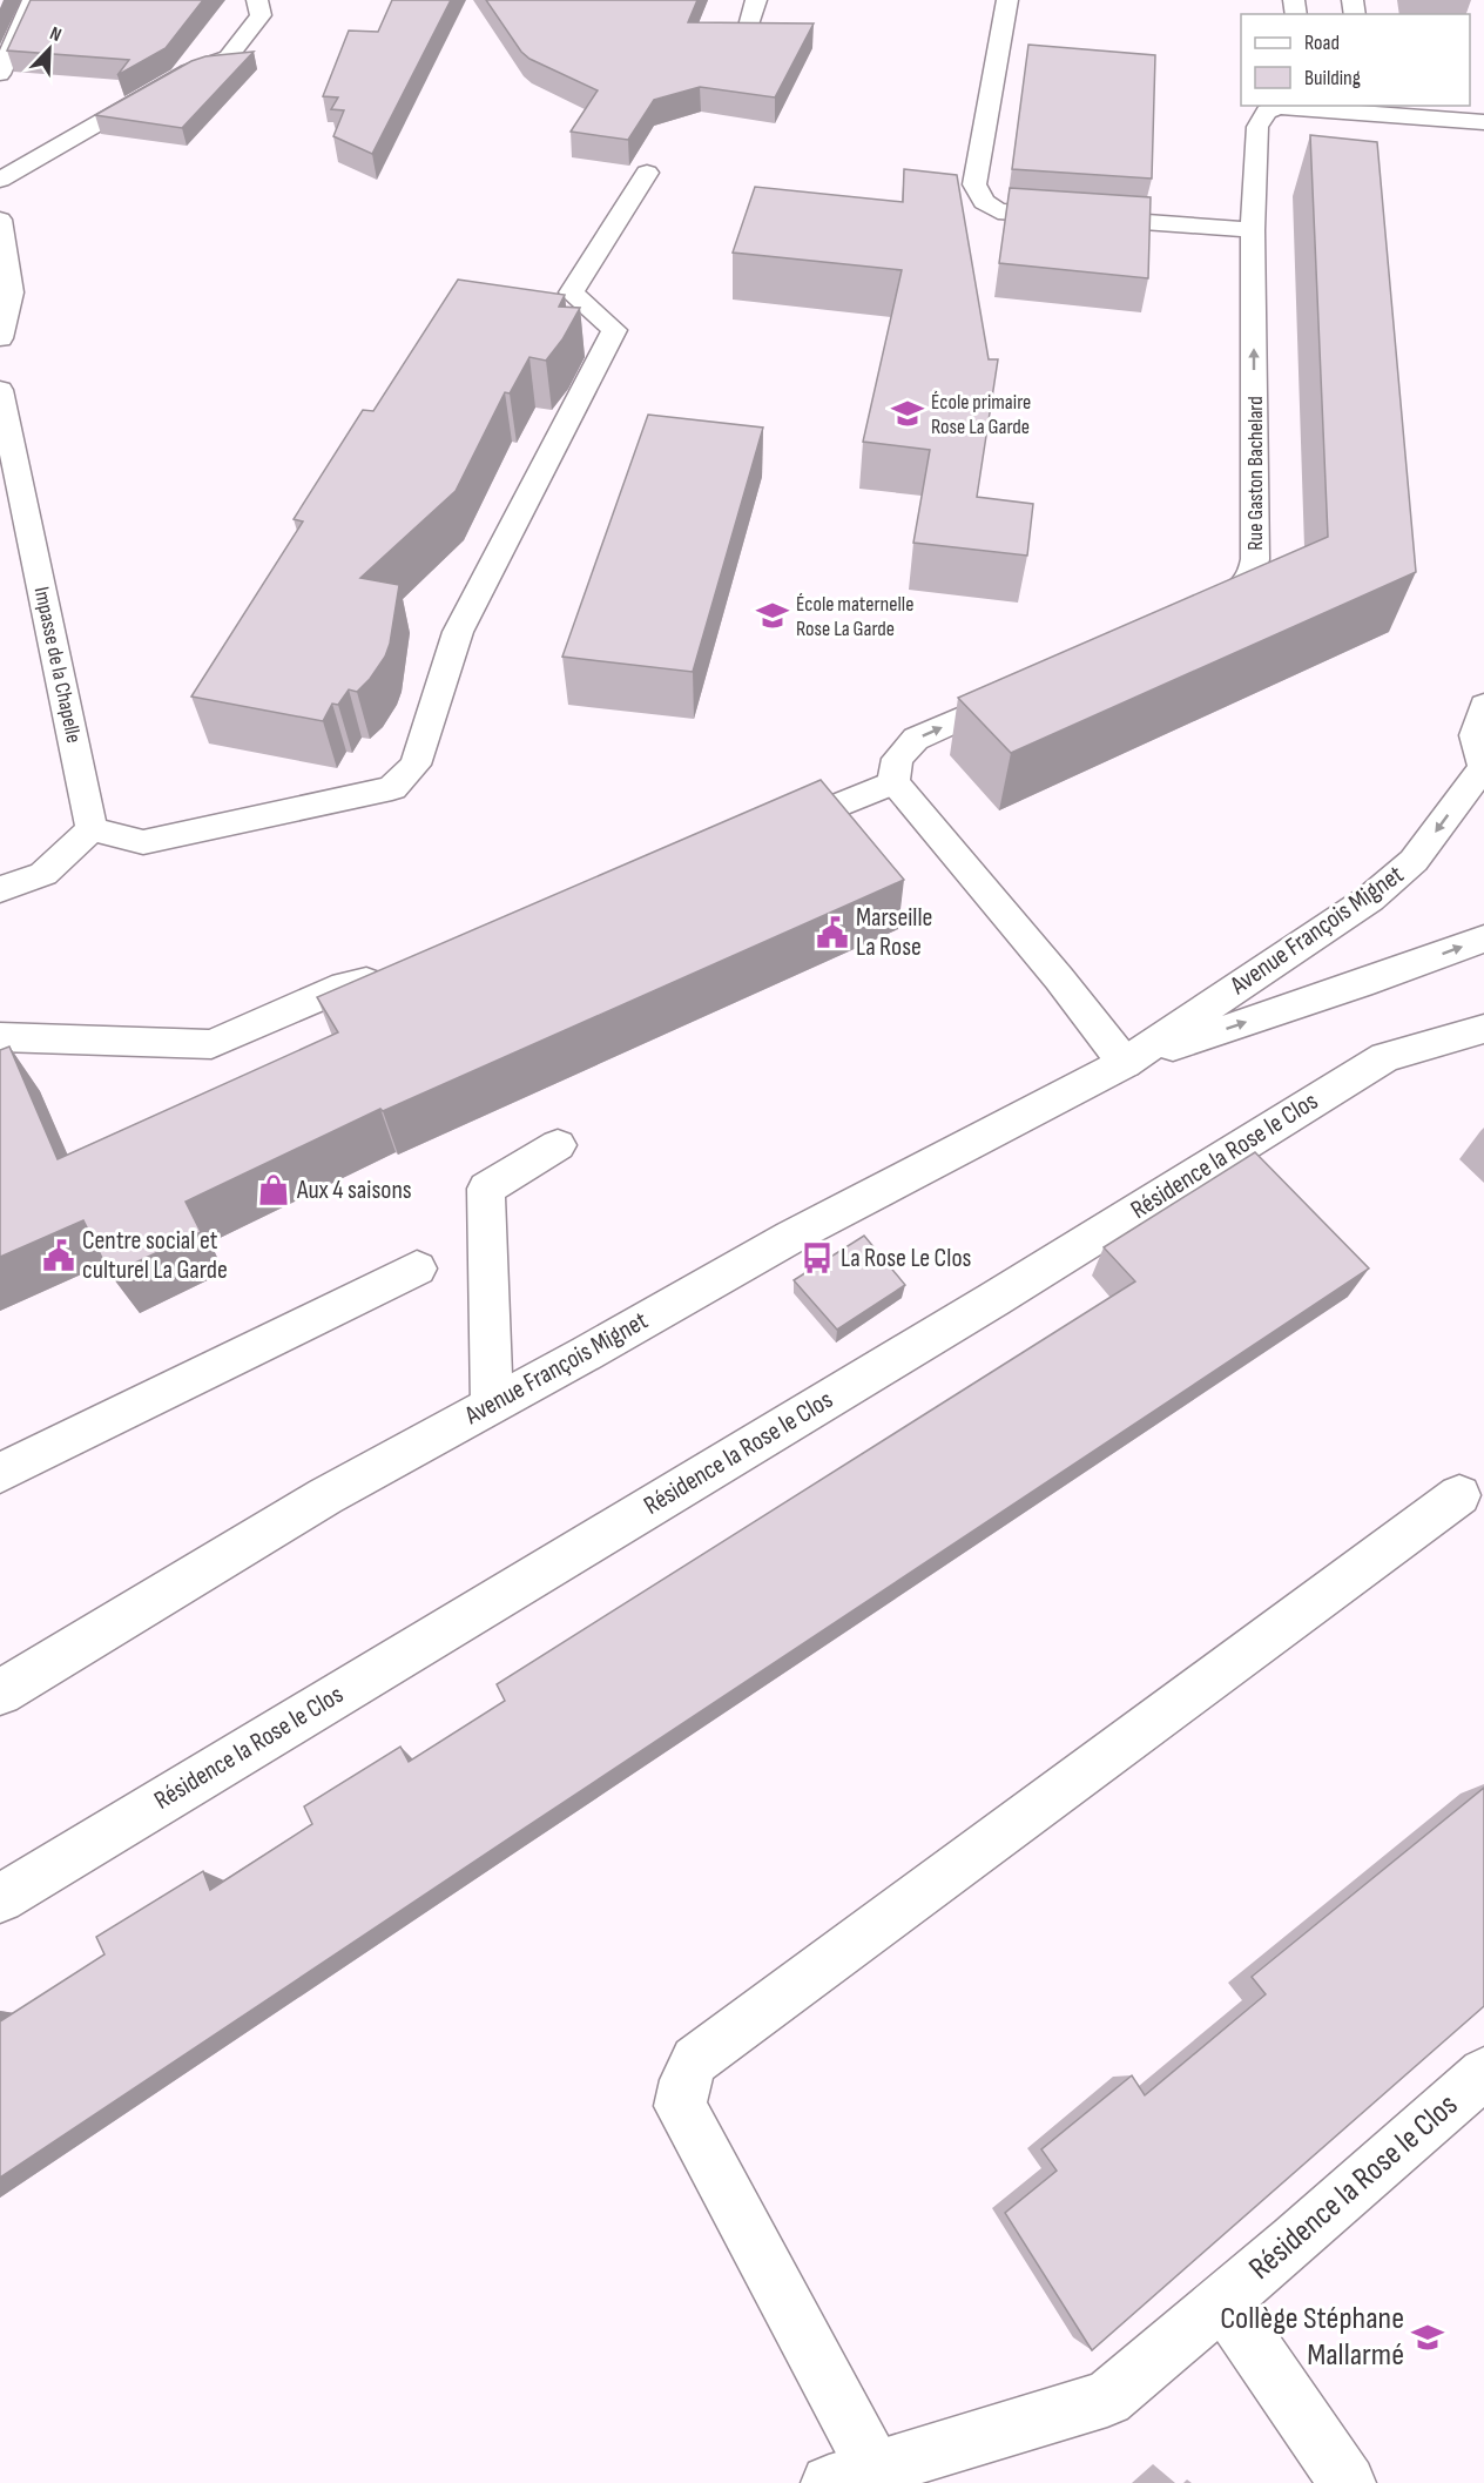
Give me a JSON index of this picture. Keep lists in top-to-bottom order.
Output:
{
  "streets": {
    "street": [
      "Rue Gaston Bachelard",
      "Impasse de la Chapelle",
      "Avenue François Mignet",
      "Résidence la Rose le Clos"
    ]
  },
  "one_way": ["Rue Gaston Bachelard"],
  "places": {
    "school or university": ["École primaire Rose La Garde", "École maternelle Rose La Garde", "Collège Stéphane Mallarmé"],
    "public building": ["Marseille La Rose", "Centre social et culturel La Garde"],
    "shop": ["Aux 4 saisons"],
    "bus stop": ["La Rose Le Clos"]
  },
  "legend": ["Road", "Building"],
  "north": "top right"
}
